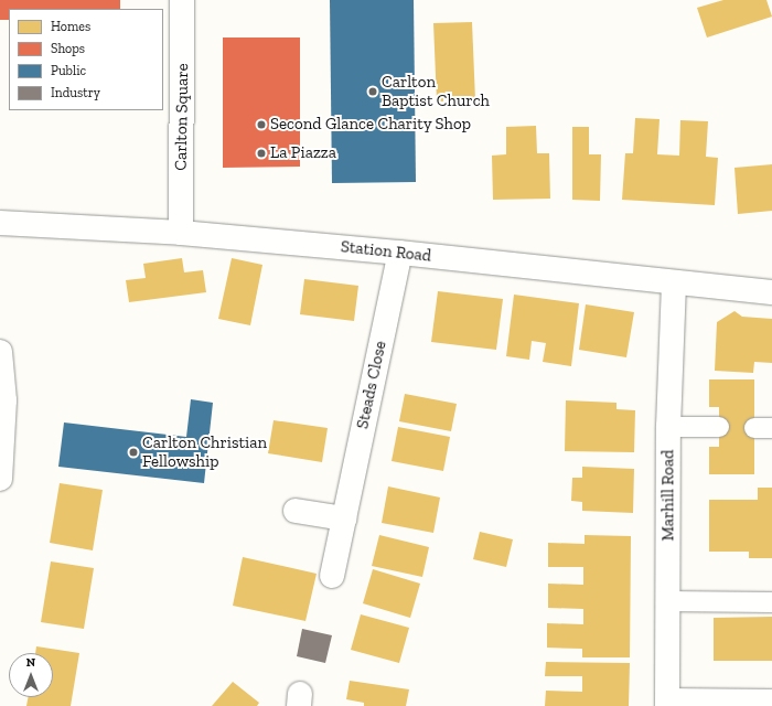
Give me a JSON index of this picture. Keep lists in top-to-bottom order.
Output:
{
  "streets": {
    "street": [
      "Carlton Square",
      "Station Road",
      "Steads Close",
      "Marhill Road"
    ]
  },
  "crossings": [
    ["Carlton Square", "Station Road"],
    ["Station Road", "Steads Close"],
    ["Station Road", "Marhill Road"]
  ],
  "places": [
    "Carlton Baptist Church",
    "Second Glance Charity Shop",
    "La Piazza",
    "Carlton Christian Fellowship"
  ],
  "legend": [
    "Homes",
    "Shops",
    "Public",
    "Industry"
  ],
  "north": "top"
}
